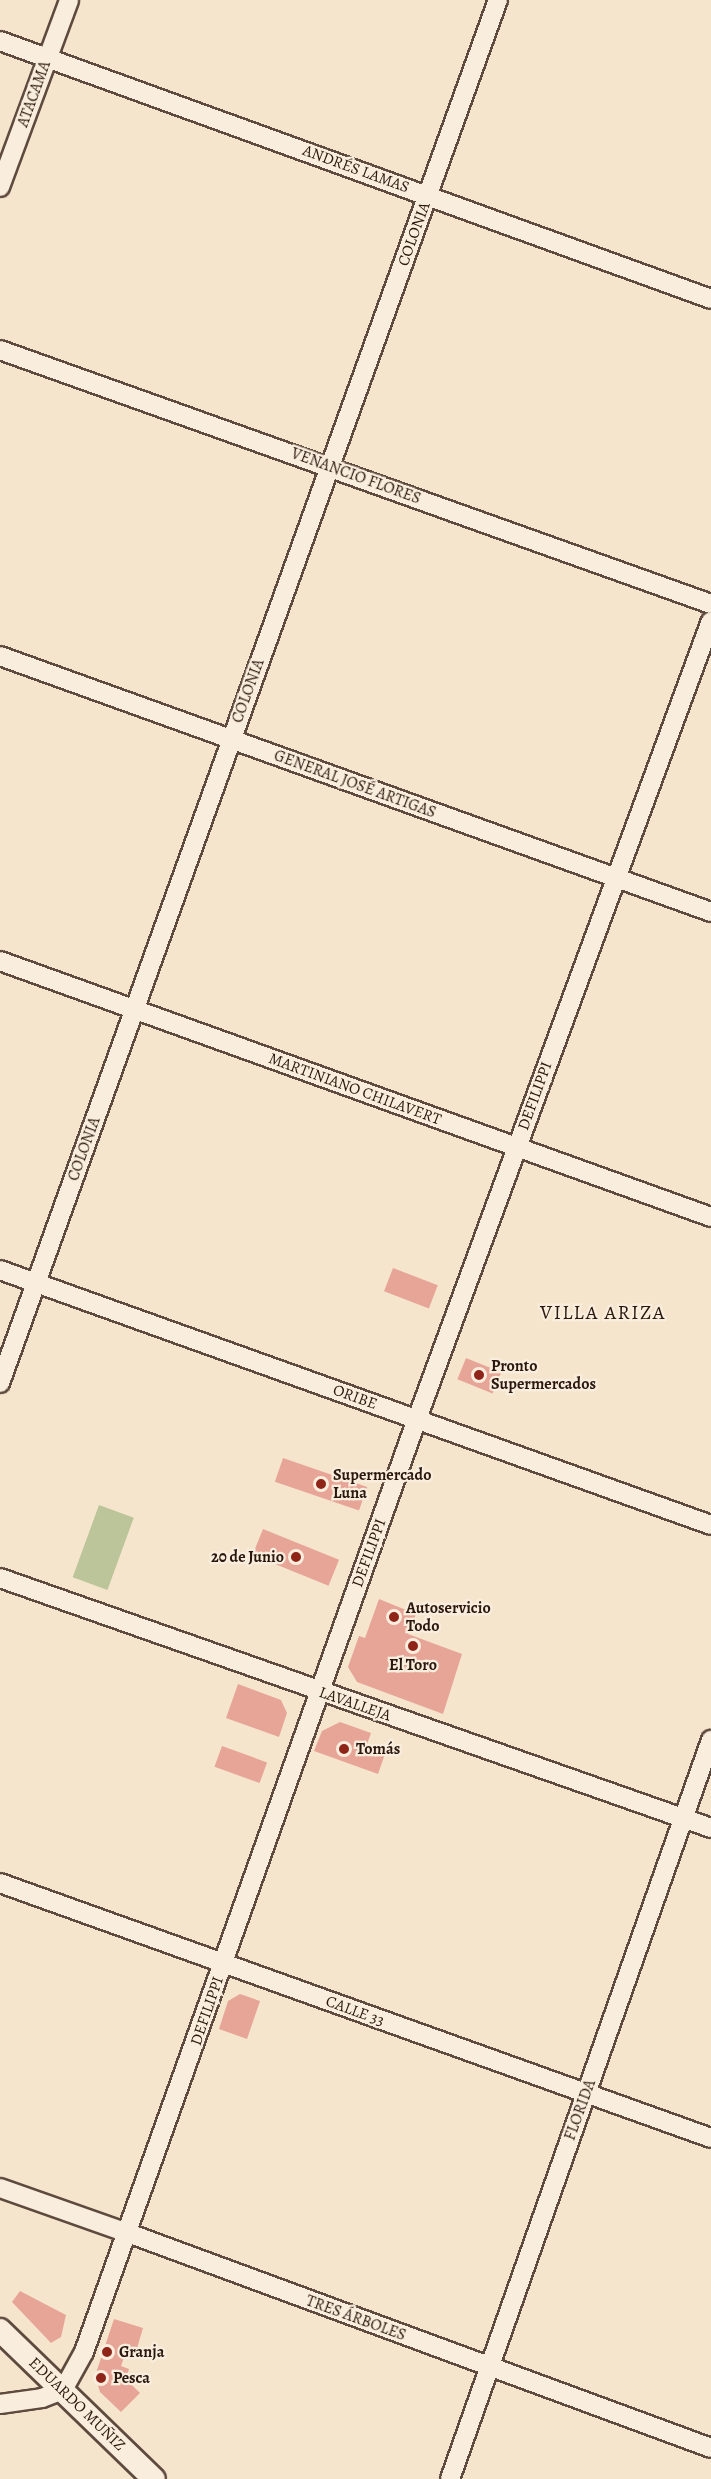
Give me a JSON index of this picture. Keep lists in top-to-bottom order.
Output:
{
  "streets": {
    "street": [
      "ATACAMA",
      "ANDRÉS LAMAS",
      "COLONIA",
      "VENANCIO FLORES",
      "GENERAL JOSÉ ARTIGAS",
      "MARTINIANO CHILAVERT",
      "DEFILIPPI",
      "ORIBE",
      "LAVALLEJA",
      "CALLE 33",
      "FLORIDA",
      "TRES ÁRBOLES",
      "EDUARDO MUÑIZ"
    ]
  },
  "crossings": [
    ["ATACAMA", "ANDRÉS LAMAS"],
    ["ANDRÉS LAMAS", "COLONIA"],
    ["COLONIA", "VENANCIO FLORES"],
    ["COLONIA", "GENERAL JOSÉ ARTIGAS"],
    ["COLONIA", "MARTINIANO CHILAVERT"],
    ["COLONIA", "ORIBE"],
    ["GENERAL JOSÉ ARTIGAS", "DEFILIPPI"],
    ["MARTINIANO CHILAVERT", "DEFILIPPI"],
    ["DEFILIPPI", "ORIBE"],
    ["DEFILIPPI", "LAVALLEJA"],
    ["DEFILIPPI", "CALLE 33"],
    ["DEFILIPPI", "TRES ÁRBOLES"],
    ["DEFILIPPI", "EDUARDO MUÑIZ"],
    ["LAVALLEJA", "FLORIDA"],
    ["CALLE 33", "FLORIDA"],
    ["FLORIDA", "TRES ÁRBOLES"]
  ],
  "districts": ["VILLA ARIZA"],
  "places": [
    "Pronto Supermercados",
    "Supermercado Luna",
    "20 de Junio",
    "Autoservicio Todo",
    "El Toro",
    "Tomás",
    "Granja",
    "Pesca"
  ]
}
